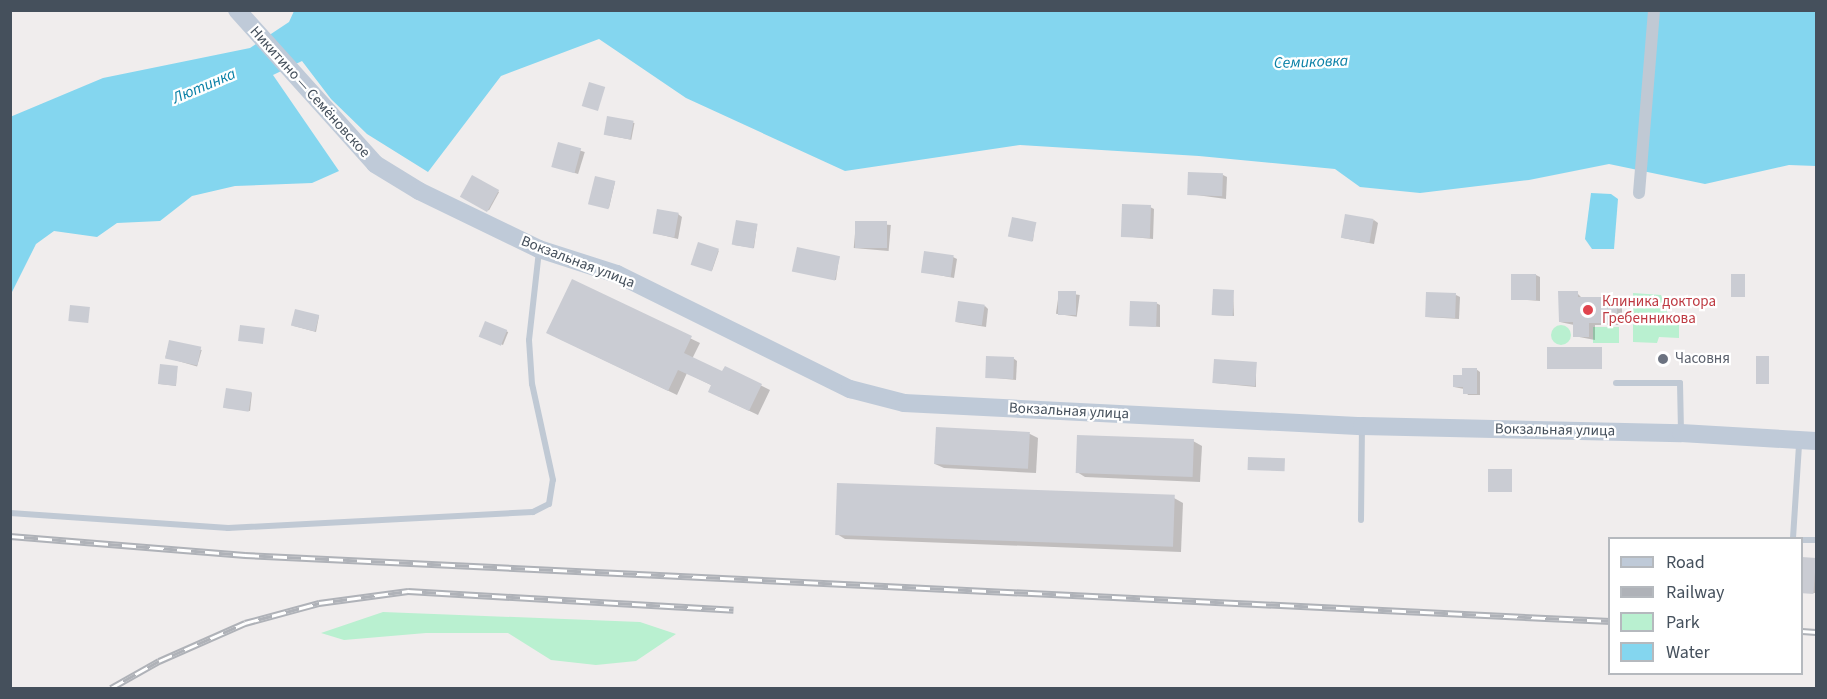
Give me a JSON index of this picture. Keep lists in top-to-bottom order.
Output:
{
  "streets": {
    "main road": ["Никитино — Семёновское", "Вокзальная улица"]
  },
  "crossings": [
    ["Никитино — Семёновское", "Вокзальная улица"]
  ],
  "water": ["Семиковка", "Лютинка"],
  "places": ["Клиника доктора Гребенникова", "Часовня"],
  "legend": [
    "Road",
    "Railway",
    "Park",
    "Water"
  ]
}
